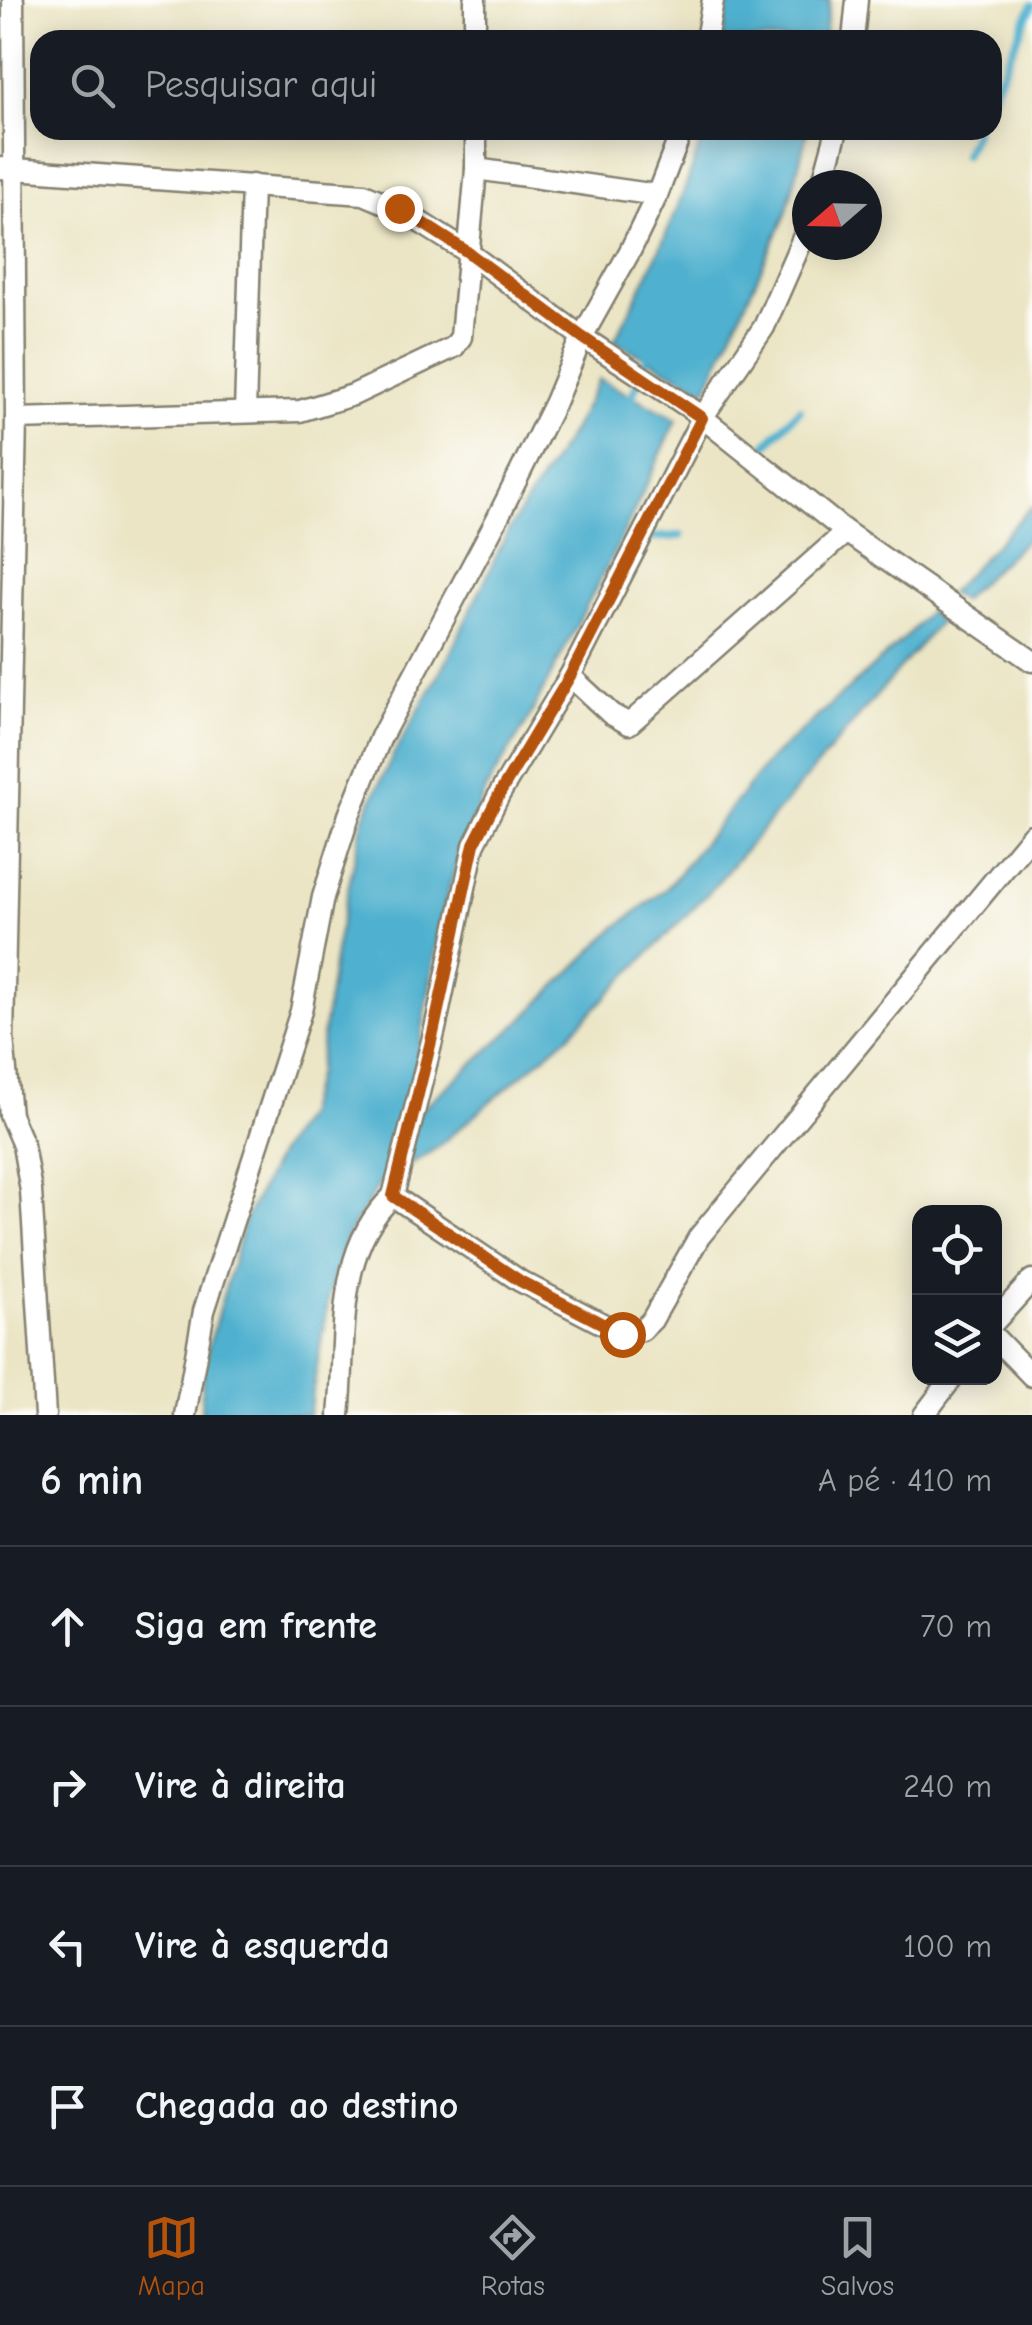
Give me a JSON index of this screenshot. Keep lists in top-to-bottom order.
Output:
{
  "north": "left",
  "page": {
    "search": "Pesquisar aqui",
    "heading": ["6 min", "A pé · 410 m"],
    "list": [
      ["Siga em frente", "70 m"],
      ["Vire à direita", "240 m"],
      ["Vire à esquerda", "100 m"],
      "Chegada ao destino"
    ],
    "nav": ["Mapa", "Rotas", "Salvos"]
  }
}
